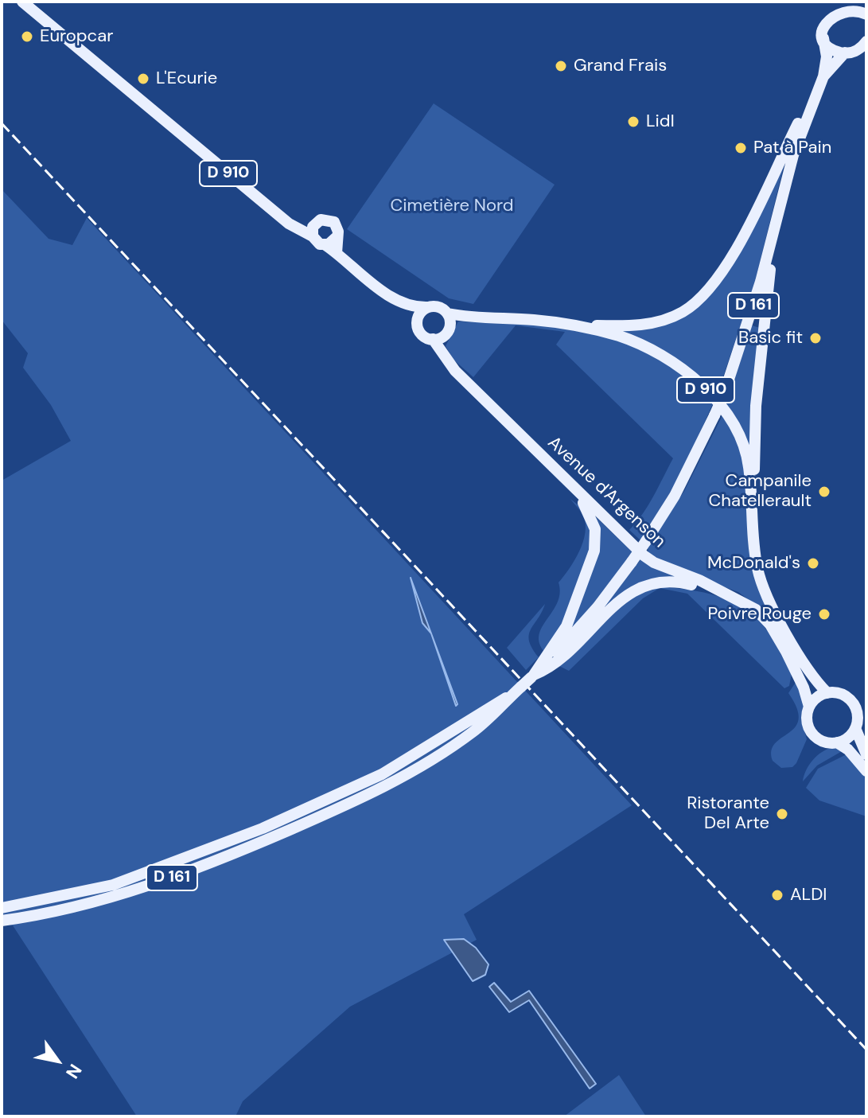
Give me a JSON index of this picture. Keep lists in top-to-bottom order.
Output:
{
  "streets": {
    "main road": ["D 910", "D 161", "Avenue d'Argenson"]
  },
  "crossings": [
    ["D 910", "Avenue d'Argenson"]
  ],
  "parks": ["Cimetière Nord"],
  "places": [
    "Europcar",
    "Grand Frais",
    "L'Ecurie",
    "Lidl",
    "Pat à Pain",
    "Basic fit",
    "Campanile Chatellerault",
    "McDonald's",
    "Poivre Rouge",
    "Ristorante Del Arte",
    "ALDI"
  ],
  "north": "bottom right"
}
